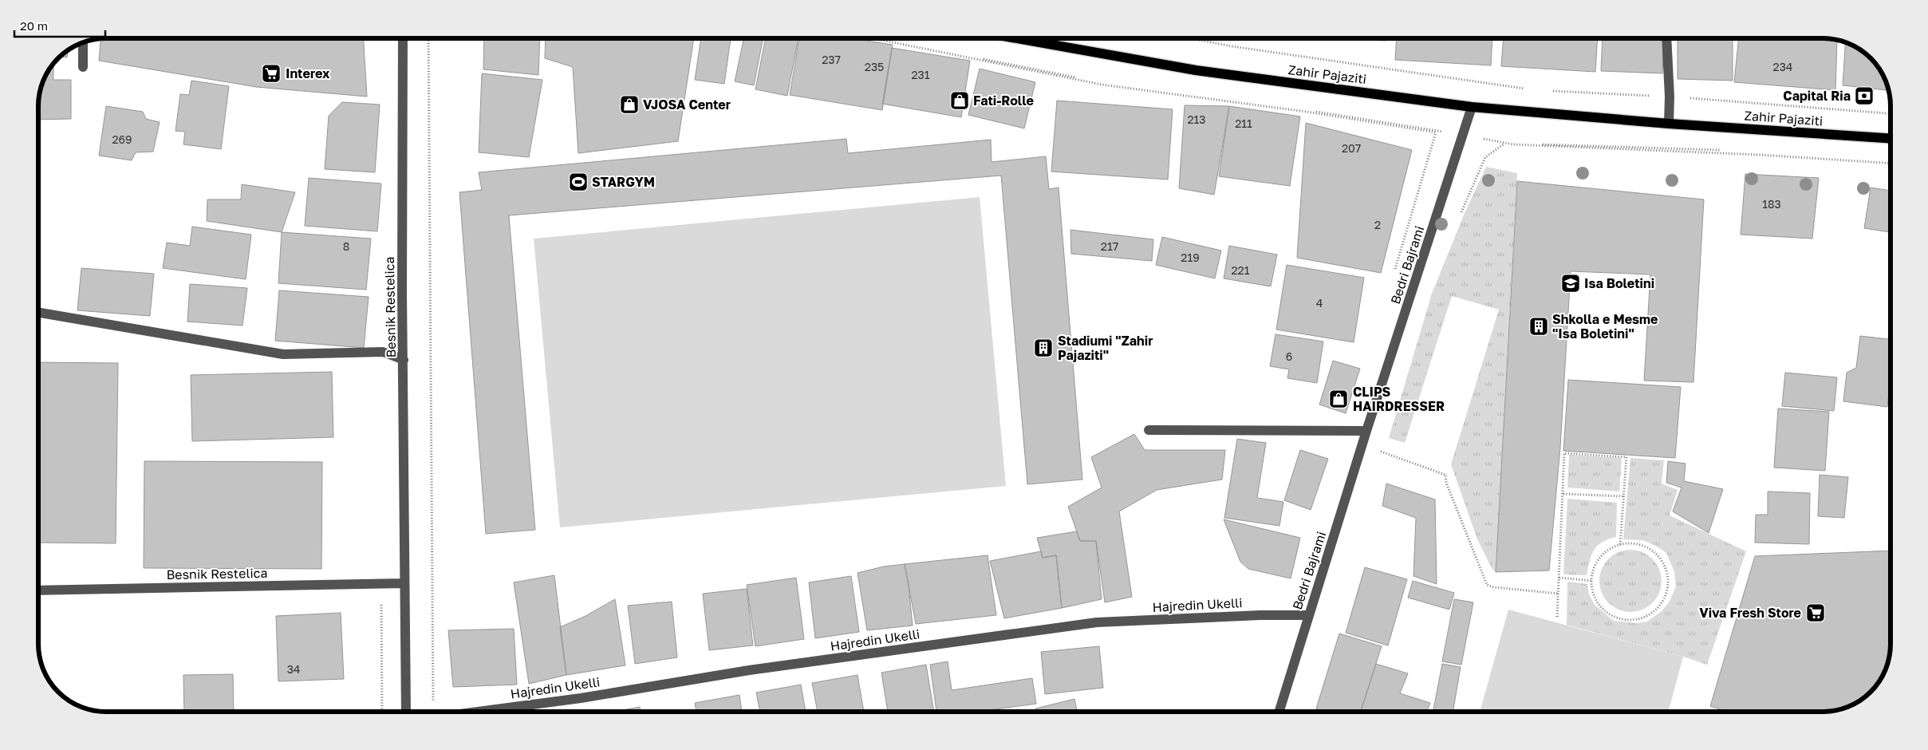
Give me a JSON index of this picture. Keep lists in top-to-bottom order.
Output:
{
  "streets": {
    "main road": ["Zahir Pajaziti"],
    "street": ["Bedri Bajrami", "Besnik Restelica", "Hajredin Ukelli"]
  },
  "crossings": [
    ["Zahir Pajaziti", "Bedri Bajrami"],
    ["Bedri Bajrami", "Hajredin Ukelli"]
  ],
  "places": {
    "supermarket": ["Interex", "Viva Fresh Store"],
    "bank": ["Capital Ria"],
    "shop": ["Fati-Rolle", "VJOSA Center", "CLIPS HAIRDRESSER"],
    "sports": ["STARGYM"],
    "school or university": ["Isa Boletini"],
    "building": ["Shkolla e Mesme \"Isa Boletini\"", "Stadiumi \"Zahir Pajaziti\""]
  },
  "house_numbers": [
    "237",
    "235",
    "234",
    "231",
    "213",
    "211",
    "269",
    "207",
    "183",
    "2",
    "8",
    "217",
    "219",
    "221",
    "4",
    "6",
    "34"
  ],
  "scale_bar": "20 m"
}
